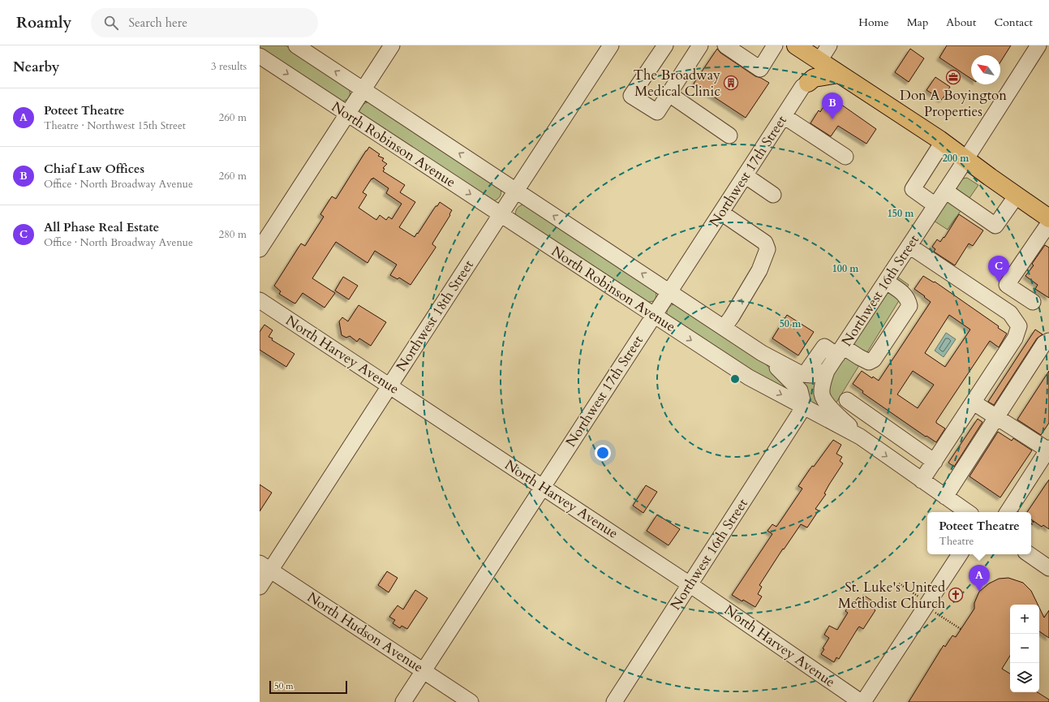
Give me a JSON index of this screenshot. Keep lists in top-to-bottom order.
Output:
{
  "streets": {
    "street": [
      "North Robinson Avenue",
      "Northwest 17th Street",
      "Northwest 16th Street",
      "Northwest 18th Street",
      "North Harvey Avenue",
      "North Hudson Avenue"
    ]
  },
  "crossings": [
    ["North Robinson Avenue", "Northwest 17th Street"],
    ["North Robinson Avenue", "Northwest 16th Street"],
    ["North Robinson Avenue", "Northwest 18th Street"],
    ["Northwest 17th Street", "North Harvey Avenue"],
    ["Northwest 17th Street", "North Hudson Avenue"],
    ["Northwest 16th Street", "North Harvey Avenue"],
    ["Northwest 18th Street", "North Harvey Avenue"],
    ["Northwest 18th Street", "North Hudson Avenue"]
  ],
  "places": {
    "office": ["Don A Boyington Properties"],
    "building": ["The Broadway Medical Clinic"],
    "church": ["St. Luke's United Methodist Church"]
  },
  "scale_bar": "50 m",
  "north": "top left",
  "page": {
    "header": "Roamly",
    "search": "Search here",
    "nav": [
      "Home",
      "Map",
      "About",
      "Contact"
    ],
    "heading": ["Nearby", "3 results"],
    "list": [
      {
        "mark": "A",
        "name": "Poteet Theatre",
        "note": "Theatre · Northwest 15th Street",
        "value": "260 m"
      },
      {
        "mark": "B",
        "name": "Chiaf Law Offices",
        "note": "Office · North Broadway Avenue",
        "value": "260 m"
      },
      {
        "mark": "C",
        "name": "All Phase Real Estate",
        "note": "Office · North Broadway Avenue",
        "value": "280 m"
      }
    ],
    "pins": ["B", "C", "A"],
    "popup": ["Poteet Theatre", "Theatre"],
    "map_buttons": ["+", "−"],
    "scale": "50 m"
  },
  "rings": [
    "200 m",
    "150 m",
    "100 m",
    "50 m"
  ]
}
